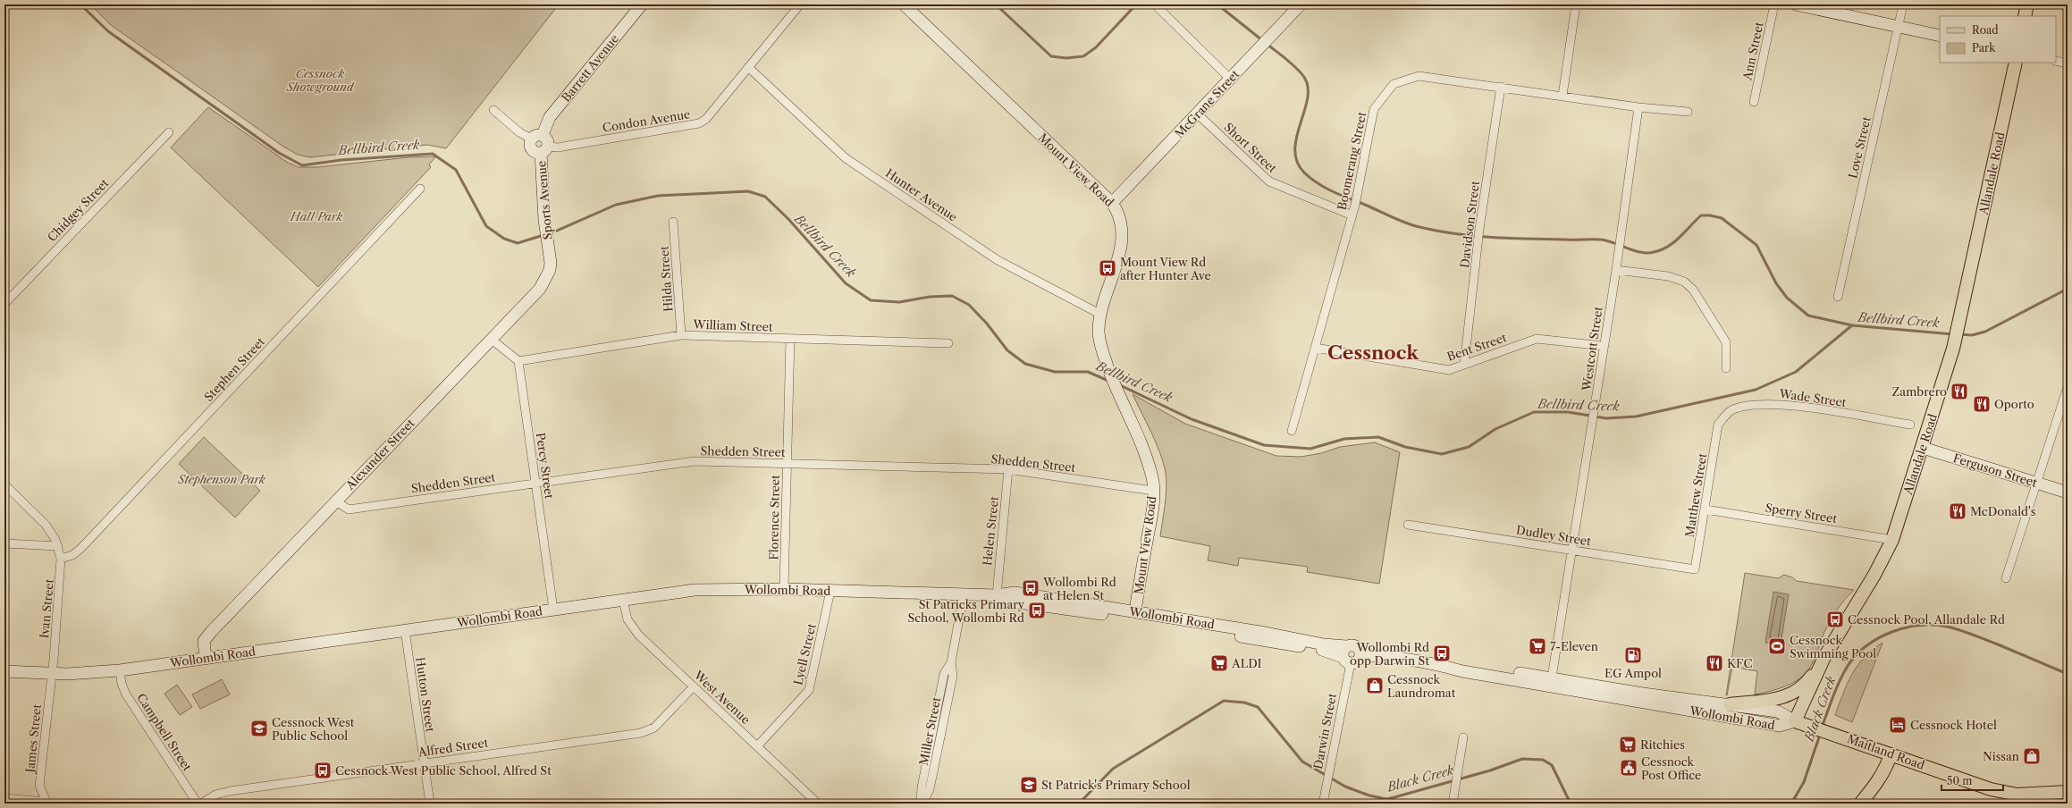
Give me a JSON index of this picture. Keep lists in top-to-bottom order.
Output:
{
  "streets": {
    "main road": [
      "Barrett Avenue",
      "McGrane Street",
      "Mount View Road",
      "Allandale Road",
      "Sports Avenue",
      "Alexander Street",
      "Ferguson Street",
      "Wollombi Road",
      "Maitland Road"
    ],
    "street": [
      "Ann Street",
      "Condon Avenue",
      "Short Street",
      "Love Street",
      "Boomerang Street",
      "Hunter Avenue",
      "Chidgey Street",
      "Davidson Street",
      "Hilda Street",
      "William Street",
      "Bent Street",
      "Westcott Street",
      "Stephen Street",
      "Wade Street",
      "Shedden Street",
      "Percy Street",
      "Matthew Street",
      "Sperry Street",
      "Florence Street",
      "Helen Street",
      "Dudley Street",
      "Ivan Street",
      "Lyell Street",
      "Hutton Street",
      "West Avenue",
      "Miller Street",
      "Darwin Street",
      "Campbell Street",
      "James Street",
      "Alfred Street"
    ]
  },
  "crossings": [
    ["McGrane Street", "Short Street"],
    ["McGrane Street", "Mount View Road"],
    ["Condon Avenue", "Hunter Avenue"],
    ["Condon Avenue", "Sports Avenue"],
    ["Short Street", "Boomerang Street"],
    ["Boomerang Street", "Davidson Street"],
    ["Boomerang Street", "Bent Street"],
    ["Boomerang Street", "Westcott Street"],
    ["Mount View Road", "Hunter Avenue"],
    ["Mount View Road", "Shedden Street"],
    ["Mount View Road", "Wollombi Road"],
    ["Allandale Road", "Ferguson Street"],
    ["Allandale Road", "Sperry Street"],
    ["Allandale Road", "Wollombi Road"],
    ["Allandale Road", "Maitland Road"],
    ["Sports Avenue", "Alexander Street"],
    ["Davidson Street", "Bent Street"],
    ["Hilda Street", "William Street"],
    ["William Street", "Percy Street"],
    ["William Street", "Florence Street"],
    ["Bent Street", "Westcott Street"],
    ["Westcott Street", "Dudley Street"],
    ["Westcott Street", "Wollombi Road"],
    ["Stephen Street", "Ivan Street"],
    ["Wade Street", "Matthew Street"],
    ["Shedden Street", "Alexander Street"],
    ["Shedden Street", "Percy Street"],
    ["Shedden Street", "Florence Street"],
    ["Shedden Street", "Helen Street"],
    ["Alexander Street", "Wollombi Road"],
    ["Percy Street", "Wollombi Road"],
    ["Matthew Street", "Sperry Street"],
    ["Matthew Street", "Dudley Street"],
    ["Florence Street", "Wollombi Road"],
    ["Helen Street", "Wollombi Road"],
    ["Wollombi Road", "Ivan Street"],
    ["Wollombi Road", "Lyell Street"],
    ["Wollombi Road", "Hutton Street"],
    ["Wollombi Road", "West Avenue"],
    ["Wollombi Road", "Miller Street"],
    ["Wollombi Road", "Darwin Street"],
    ["Wollombi Road", "Campbell Street"],
    ["Wollombi Road", "James Street"],
    ["Wollombi Road", "Maitland Road"],
    ["Ivan Street", "James Street"],
    ["Lyell Street", "West Avenue"],
    ["Hutton Street", "Alfred Street"],
    ["West Avenue", "Alfred Street"]
  ],
  "districts": ["Cessnock"],
  "water": ["Bellbird Creek", "Black Creek"],
  "parks": ["Cessnock Showground", "Hall Park", "Stephenson Park"],
  "places": {
    "bus stop": [
      "Mount View Rd after Hunter Ave",
      "Wollombi Rd at Helen St",
      "St Patricks Primary School, Wollombi Rd",
      "Cessnock Pool, Allandale Rd",
      "Wollombi Rd opp Darwin St",
      "Cessnock West Public School, Alfred St"
    ],
    "restaurant": [
      "Zambrero",
      "Oporto",
      "McDonald's",
      "KFC"
    ],
    "supermarket": ["7-Eleven", "ALDI", "Ritchies"],
    "sports": ["Cessnock Swimming Pool"],
    "fuel station": ["EG Ampol"],
    "shop": ["Cessnock Laundromat", "Nissan"],
    "hotel": ["Cessnock Hotel"],
    "school or university": ["Cessnock West Public School", "St Patrick's Primary School"],
    "public building": ["Cessnock Post Office"]
  },
  "legend": ["Road", "Park"],
  "scale_bar": "50 m"
}
